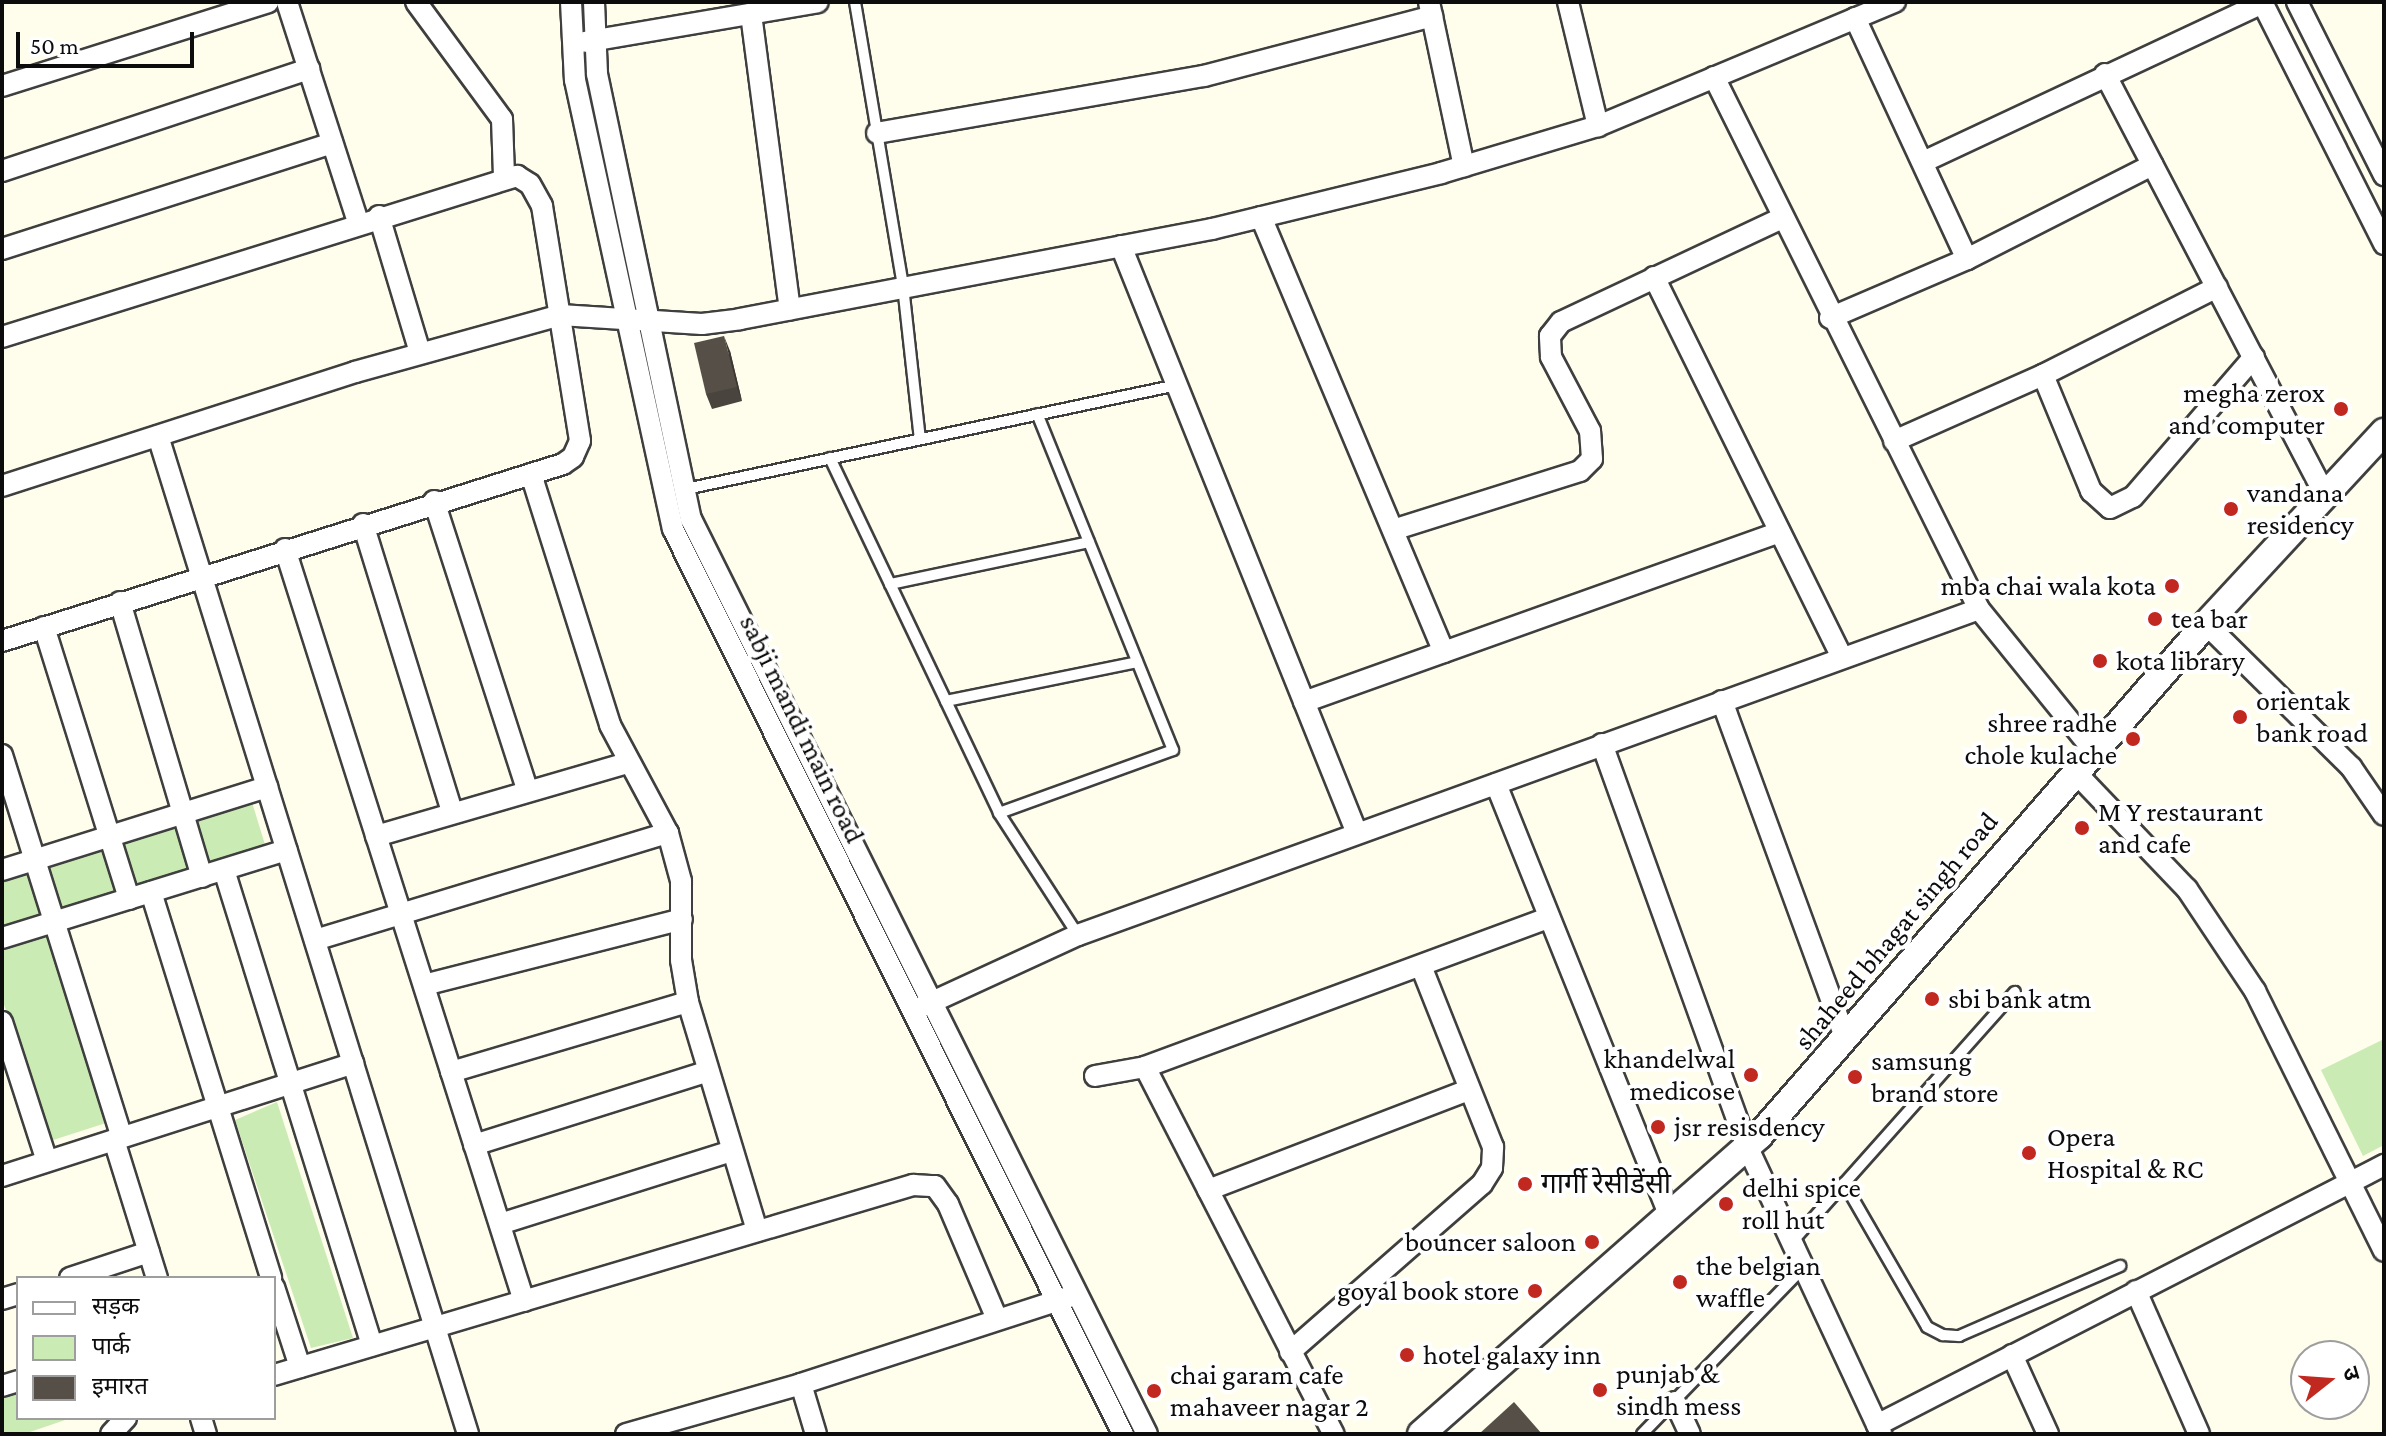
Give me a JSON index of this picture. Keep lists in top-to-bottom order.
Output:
{
  "streets": {
    "street": ["sabji mandi main road", "shaheed bhagat singh road"]
  },
  "places": [
    "megha zerox and computer",
    "vandana residency",
    "mba chai wala kota",
    "tea bar",
    "kota library",
    "orientak bank road",
    "shree radhe chole kulache",
    "M Y restaurant and cafe",
    "sbi bank atm",
    "khandelwal medicose",
    "samsung brand store",
    "jsr resisdency",
    "Opera Hospital & RC",
    "गार्गी रेसीडेंसी",
    "delhi spice roll hut",
    "bouncer saloon",
    "the belgian waffle",
    "goyal book store",
    "hotel galaxy inn",
    "punjab & sindh mess",
    "chai garam cafe mahaveer nagar 2"
  ],
  "legend": ["सड़क", "पार्क", "इमारत"],
  "scale_bar": "50 m",
  "north": "right"
}
